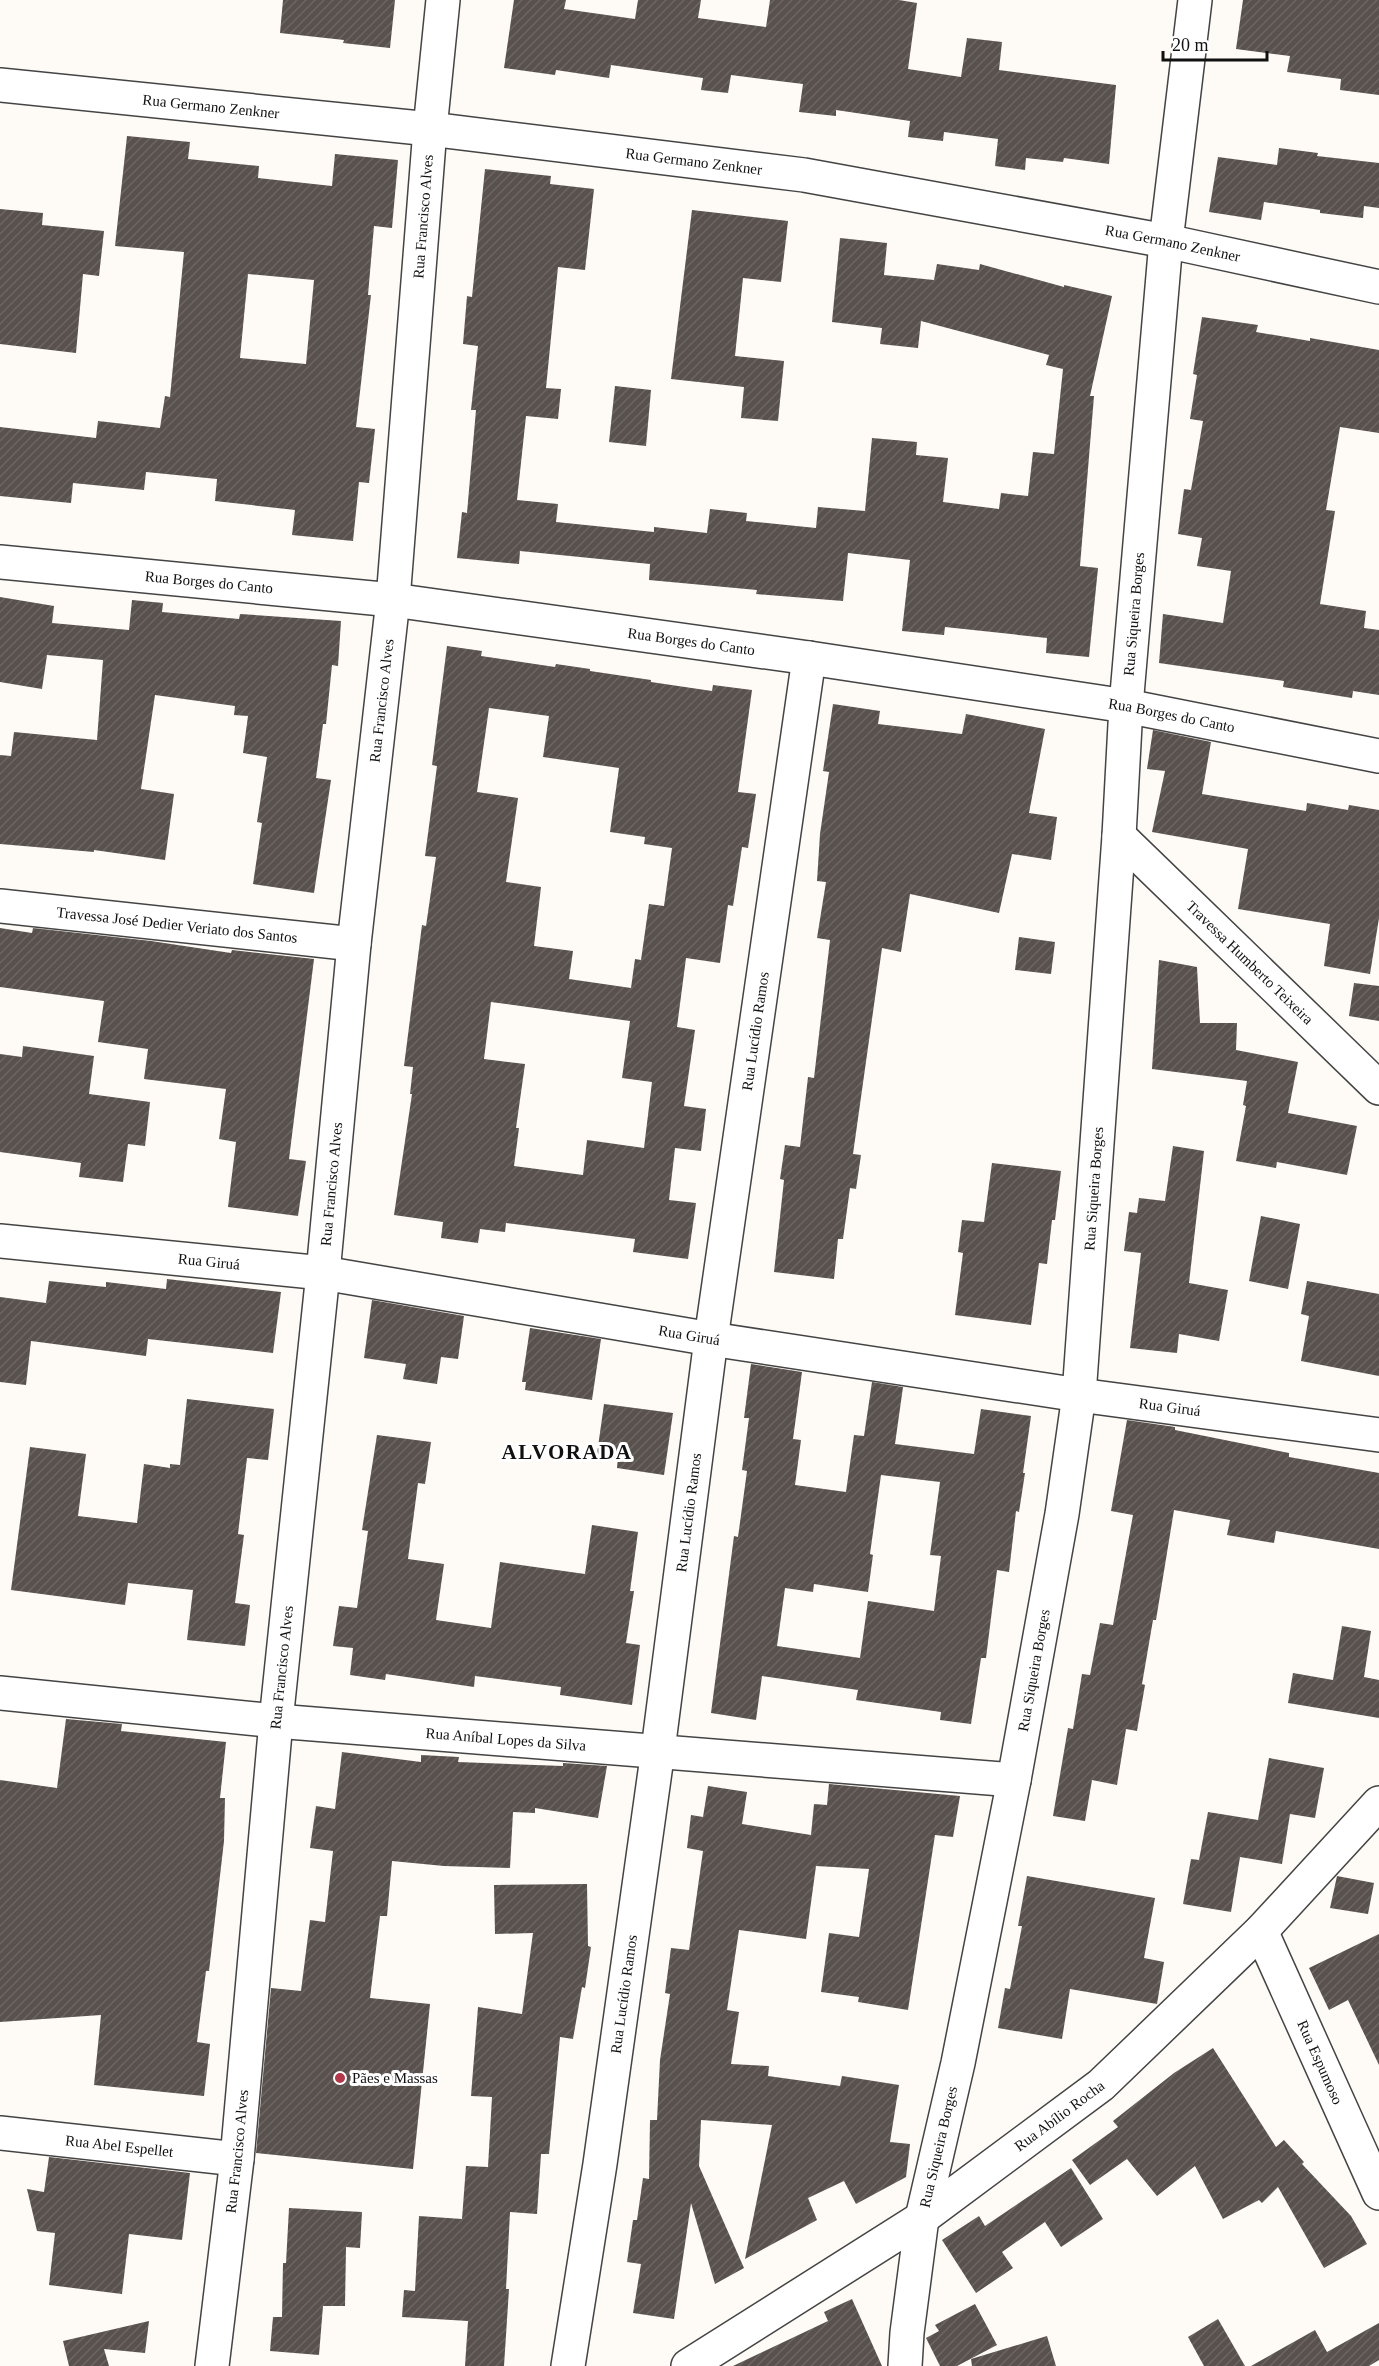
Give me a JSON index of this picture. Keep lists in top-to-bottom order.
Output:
{
  "streets": {
    "street": [
      "Rua Germano Zenkner",
      "Rua Francisco Alves",
      "Rua Borges do Canto",
      "Rua Siqueira Borges",
      "Travessa José Dedier Veriato dos Santos",
      "Travessa Humberto Teixeira",
      "Rua Lucídio Ramos",
      "Rua Giruá",
      "Rua Aníbal Lopes da Silva",
      "Rua Espumoso",
      "Rua Abílio Rocha",
      "Rua Abel Espellet"
    ]
  },
  "crossings": [
    ["Rua Germano Zenkner", "Rua Francisco Alves"],
    ["Rua Germano Zenkner", "Rua Siqueira Borges"],
    ["Rua Francisco Alves", "Rua Borges do Canto"],
    ["Rua Francisco Alves", "Travessa José Dedier Veriato dos Santos"],
    ["Rua Francisco Alves", "Rua Giruá"],
    ["Rua Francisco Alves", "Rua Aníbal Lopes da Silva"],
    ["Rua Francisco Alves", "Rua Abel Espellet"],
    ["Rua Borges do Canto", "Rua Siqueira Borges"],
    ["Rua Borges do Canto", "Rua Lucídio Ramos"],
    ["Rua Siqueira Borges", "Travessa Humberto Teixeira"],
    ["Rua Siqueira Borges", "Rua Giruá"],
    ["Rua Siqueira Borges", "Rua Aníbal Lopes da Silva"],
    ["Rua Siqueira Borges", "Rua Abílio Rocha"],
    ["Rua Lucídio Ramos", "Rua Giruá"],
    ["Rua Lucídio Ramos", "Rua Aníbal Lopes da Silva"],
    ["Rua Espumoso", "Rua Abílio Rocha"]
  ],
  "districts": ["ALVORADA"],
  "places": ["Pães e Massas"],
  "scale_bar": "20 m"
}
